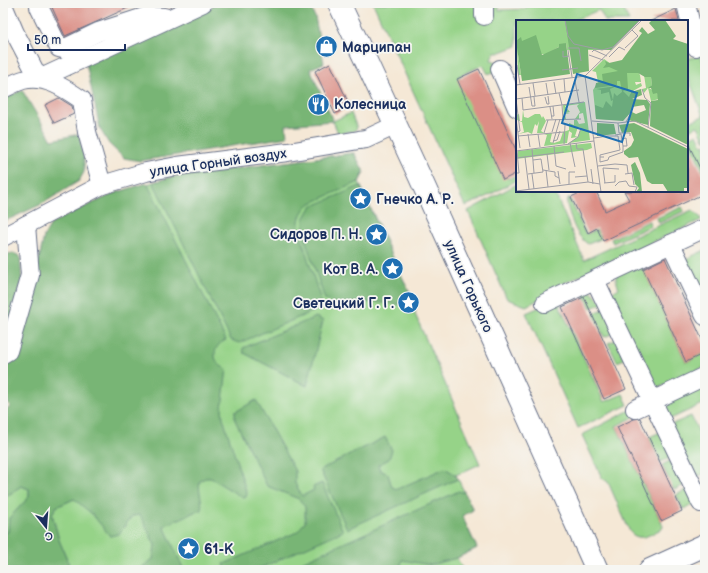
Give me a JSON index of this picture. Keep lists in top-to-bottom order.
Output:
{
  "streets": {
    "main road": ["улица Горького"],
    "street": ["улица Горный воздух"]
  },
  "crossings": [
    ["улица Горный воздух", "улица Горького"]
  ],
  "places": {
    "shop": ["Марципан"],
    "restaurant": ["Колесница"],
    "place": [
      "Гнечко А. Р.",
      "Сидоров П. Н.",
      "Кот В. А.",
      "Светецкий Г. Г.",
      "61-К"
    ]
  },
  "scale_bar": "50 m",
  "north": "bottom"
}
